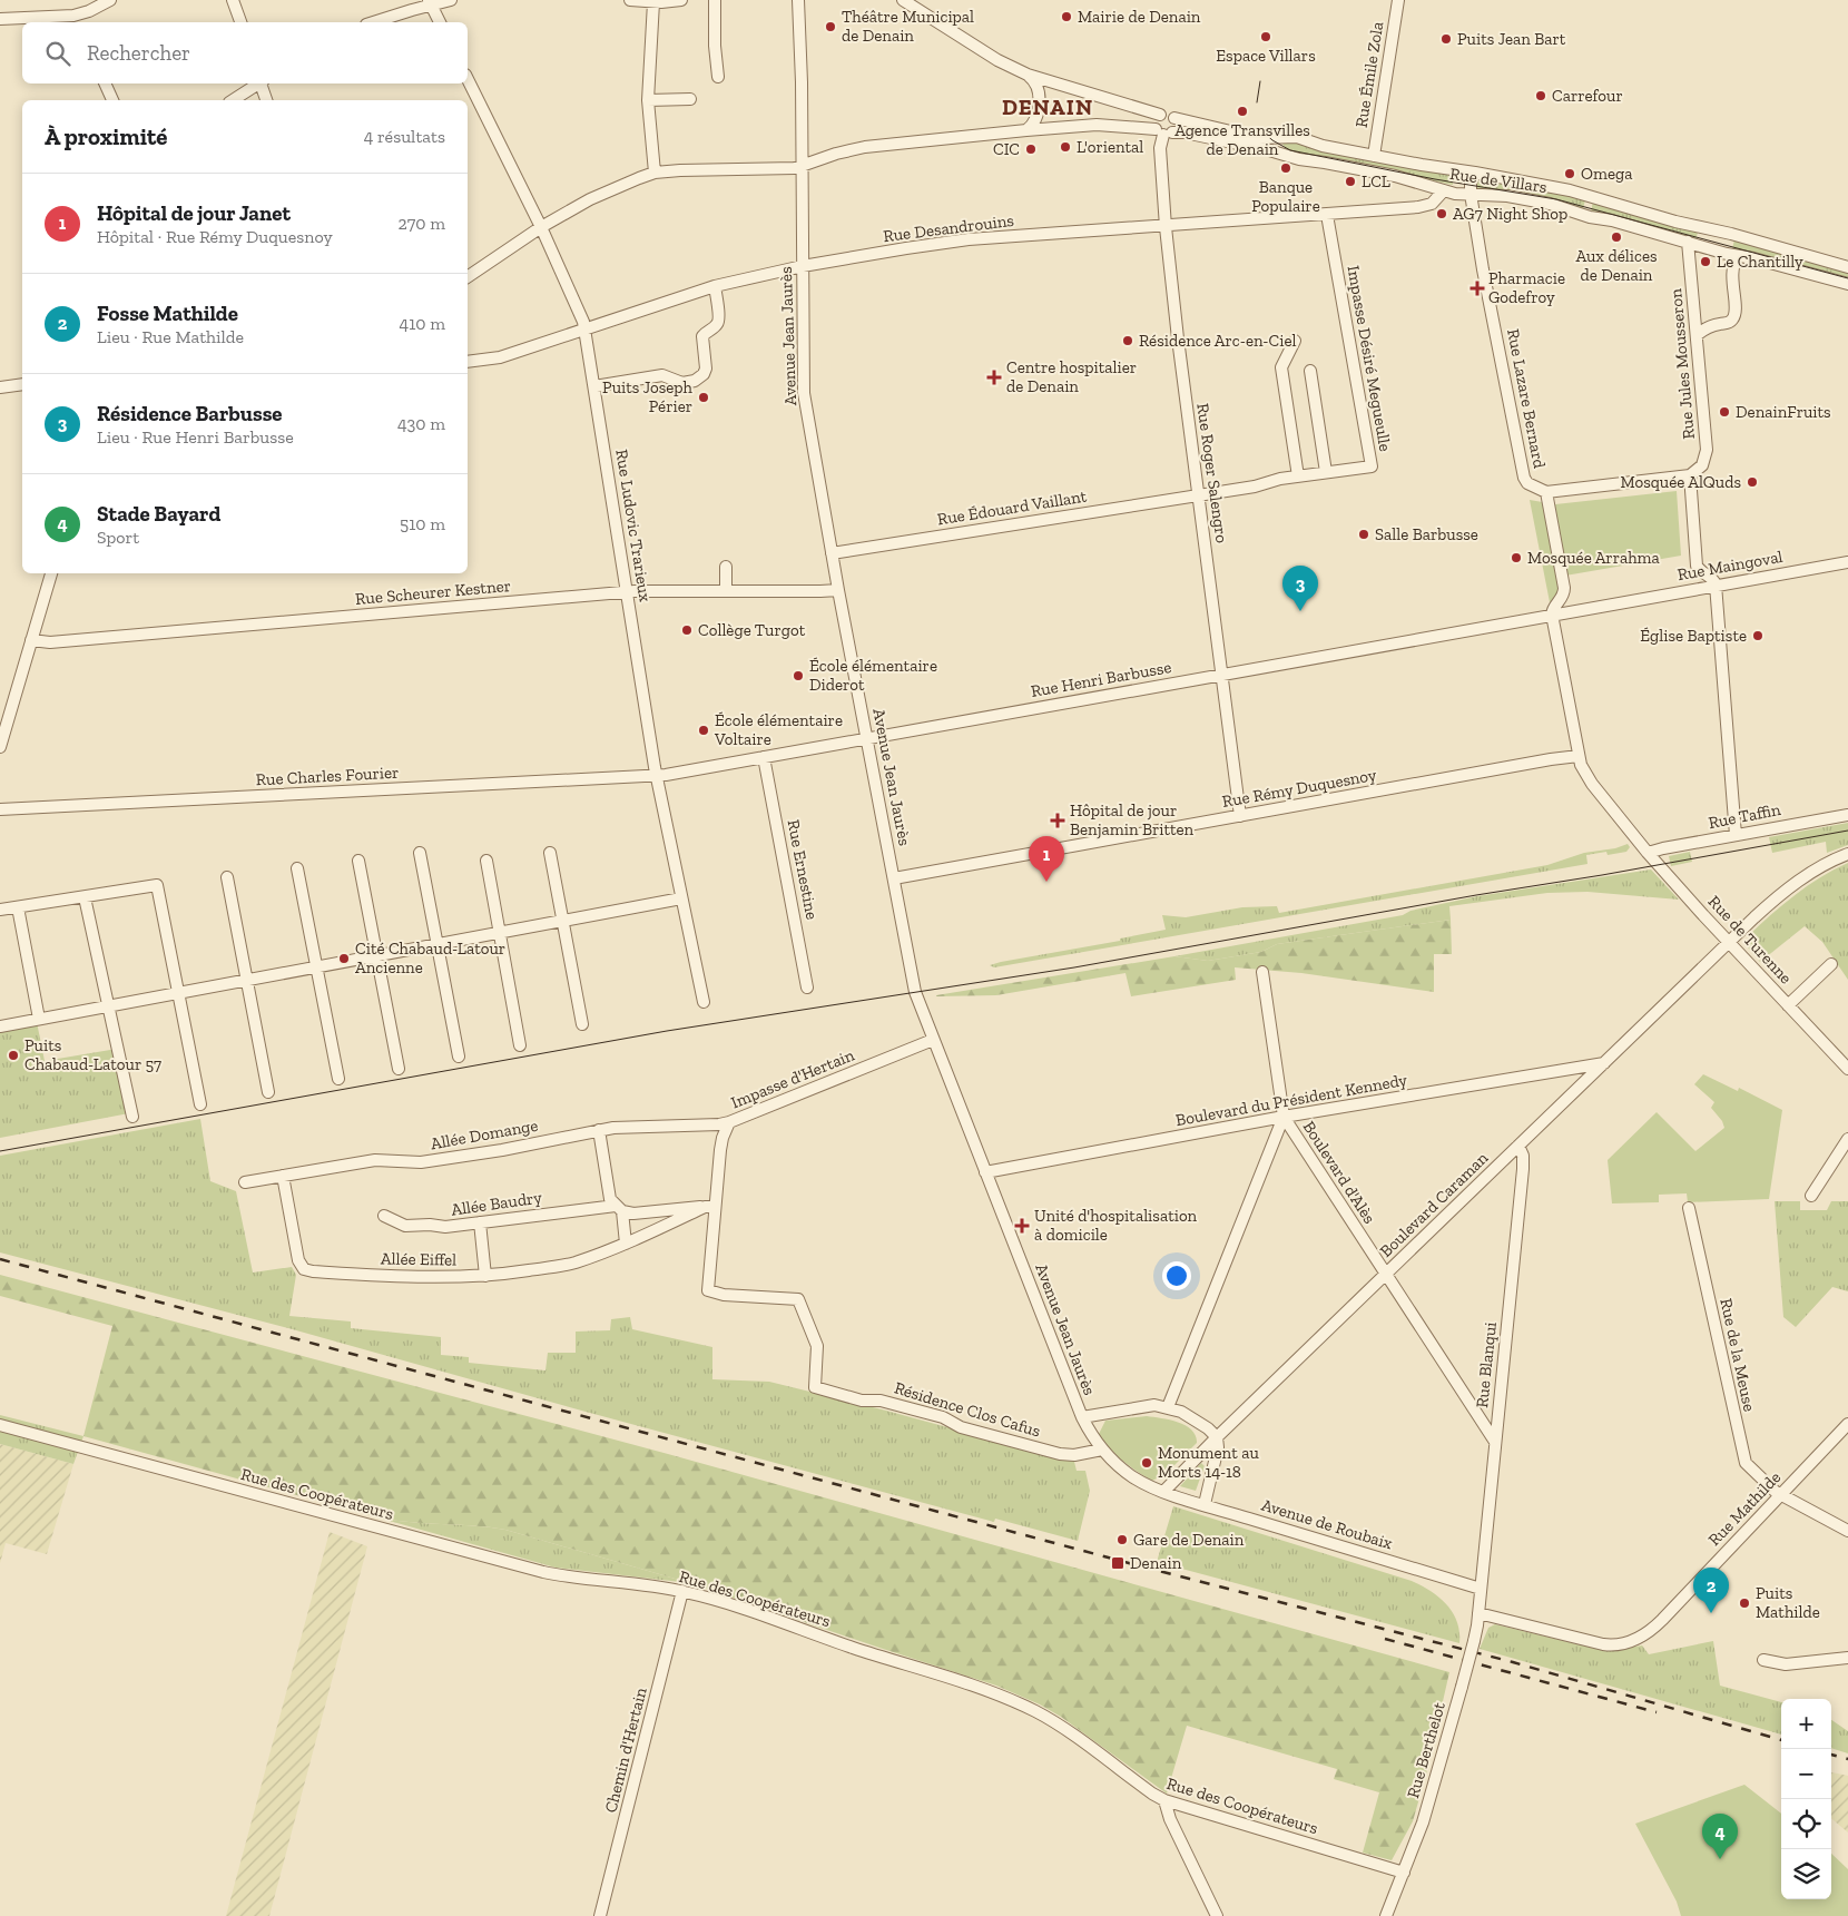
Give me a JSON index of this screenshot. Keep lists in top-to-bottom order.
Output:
{
  "streets": {
    "street": [
      "Rue Émile Zola",
      "Rue de Villars",
      "Rue Desandrouins",
      "Avenue Jean Jaurès",
      "Impasse Désiré Megueulle",
      "Rue Jules Mousseron",
      "Rue Lazare Bernard",
      "Rue Roger Salengro",
      "Rue Édouard Vaillant",
      "Rue Ludovic Trarieux",
      "Rue Maingoval",
      "Rue Scheurer Kestner",
      "Rue Henri Barbusse",
      "Rue Charles Fourier",
      "Rue Rémy Duquesnoy",
      "Rue Taffin",
      "Rue Ernestine",
      "Rue de Turenne",
      "Impasse d'Hertain",
      "Boulevard du Président Kennedy",
      "Allée Domange",
      "Boulevard d'Alès",
      "Allée Baudry",
      "Boulevard Caraman",
      "Allée Eiffel",
      "Rue de la Meuse",
      "Rue Blanqui",
      "Résidence Clos Cafus",
      "Rue des Coopérateurs",
      "Rue Mathilde",
      "Avenue de Roubaix",
      "Chemin d'Hertain",
      "Rue Berthelot"
    ]
  },
  "crossings": [
    ["Rue Émile Zola", "Rue de Villars"],
    ["Rue de Villars", "Rue Desandrouins"],
    ["Rue de Villars", "Avenue Jean Jaurès"],
    ["Rue de Villars", "Rue Jules Mousseron"],
    ["Rue de Villars", "Rue Lazare Bernard"],
    ["Rue de Villars", "Rue Roger Salengro"],
    ["Rue de Villars", "Rue Ludovic Trarieux"],
    ["Rue Desandrouins", "Avenue Jean Jaurès"],
    ["Rue Desandrouins", "Impasse Désiré Megueulle"],
    ["Rue Desandrouins", "Rue Roger Salengro"],
    ["Rue Desandrouins", "Rue Ludovic Trarieux"],
    ["Avenue Jean Jaurès", "Rue Édouard Vaillant"],
    ["Avenue Jean Jaurès", "Rue Scheurer Kestner"],
    ["Avenue Jean Jaurès", "Rue Henri Barbusse"],
    ["Avenue Jean Jaurès", "Rue Rémy Duquesnoy"],
    ["Avenue Jean Jaurès", "Impasse d'Hertain"],
    ["Avenue Jean Jaurès", "Boulevard du Président Kennedy"],
    ["Avenue Jean Jaurès", "Boulevard Caraman"],
    ["Avenue Jean Jaurès", "Résidence Clos Cafus"],
    ["Avenue Jean Jaurès", "Avenue de Roubaix"],
    ["Impasse Désiré Megueulle", "Rue Roger Salengro"],
    ["Impasse Désiré Megueulle", "Rue Édouard Vaillant"],
    ["Rue Lazare Bernard", "Rue Maingoval"],
    ["Rue Lazare Bernard", "Rue Henri Barbusse"],
    ["Rue Roger Salengro", "Rue Édouard Vaillant"],
    ["Rue Roger Salengro", "Rue Henri Barbusse"],
    ["Rue Roger Salengro", "Rue Rémy Duquesnoy"],
    ["Rue Ludovic Trarieux", "Rue Scheurer Kestner"],
    ["Rue Ludovic Trarieux", "Rue Henri Barbusse"],
    ["Rue Ludovic Trarieux", "Rue Charles Fourier"],
    ["Rue Maingoval", "Rue Henri Barbusse"],
    ["Rue Henri Barbusse", "Rue Charles Fourier"],
    ["Rue Henri Barbusse", "Rue Ernestine"],
    ["Rue Rémy Duquesnoy", "Rue de Turenne"],
    ["Rue Taffin", "Rue de Turenne"],
    ["Rue de Turenne", "Boulevard Caraman"],
    ["Impasse d'Hertain", "Allée Domange"],
    ["Impasse d'Hertain", "Allée Baudry"],
    ["Impasse d'Hertain", "Allée Eiffel"],
    ["Impasse d'Hertain", "Résidence Clos Cafus"],
    ["Boulevard du Président Kennedy", "Boulevard d'Alès"],
    ["Boulevard du Président Kennedy", "Boulevard Caraman"],
    ["Allée Domange", "Allée Eiffel"],
    ["Boulevard d'Alès", "Boulevard Caraman"],
    ["Boulevard d'Alès", "Rue Blanqui"],
    ["Allée Baudry", "Allée Eiffel"],
    ["Boulevard Caraman", "Rue Blanqui"],
    ["Boulevard Caraman", "Avenue de Roubaix"],
    ["Rue de la Meuse", "Rue Mathilde"],
    ["Rue Blanqui", "Avenue de Roubaix"],
    ["Rue Blanqui", "Rue Berthelot"],
    ["Rue des Coopérateurs", "Chemin d'Hertain"],
    ["Rue des Coopérateurs", "Rue Berthelot"],
    ["Rue Mathilde", "Rue Berthelot"],
    ["Avenue de Roubaix", "Rue Berthelot"]
  ],
  "districts": ["DENAIN"],
  "places": {
    "other": [
      "Mairie de Denain",
      "Théâtre Municipal de Denain",
      "Espace Villars",
      "Puits Jean Bart",
      "Carrefour",
      "Agence Transvilles de Denain",
      "L'oriental",
      "CIC",
      "Banque Populaire",
      "Omega",
      "LCL",
      "AG7 Night Shop",
      "Aux délices de Denain",
      "Le Chantilly",
      "Résidence Arc-en-Ciel",
      "Puits Joseph Périer",
      "DenainFruits",
      "Mosquée AlQuds",
      "Salle Barbusse",
      "Mosquée Arrahma",
      "Collège Turgot",
      "Église Baptiste",
      "École élémentaire Diderot",
      "École élémentaire Voltaire",
      "Cité Chabaud-Latour Ancienne",
      "Puits Chabaud-Latour 57",
      "Monument au Morts 14-18",
      "Gare de Denain",
      "Puits Mathilde"
    ],
    "health": [
      "Pharmacie Godefroy",
      "Centre hospitalier de Denain",
      "Hôpital de jour Benjamin Britten",
      "Unité d'hospitalisation à domicile"
    ],
    "transit": ["Denain"]
  },
  "page": {
    "search": "Rechercher",
    "heading": ["À proximité", "4 résultats"],
    "list": [
      {
        "mark": "1",
        "name": "Hôpital de jour Janet",
        "note": "Hôpital · Rue Rémy Duquesnoy",
        "value": "270 m"
      },
      {
        "mark": "2",
        "name": "Fosse Mathilde",
        "note": "Lieu · Rue Mathilde",
        "value": "410 m"
      },
      {
        "mark": "3",
        "name": "Résidence Barbusse",
        "note": "Lieu · Rue Henri Barbusse",
        "value": "430 m"
      },
      {
        "mark": "4",
        "name": "Stade Bayard",
        "note": "Sport",
        "value": "510 m"
      }
    ],
    "pins": [
      "3",
      "1",
      "2",
      "4"
    ],
    "map_buttons": ["+", "−"]
  }
}
